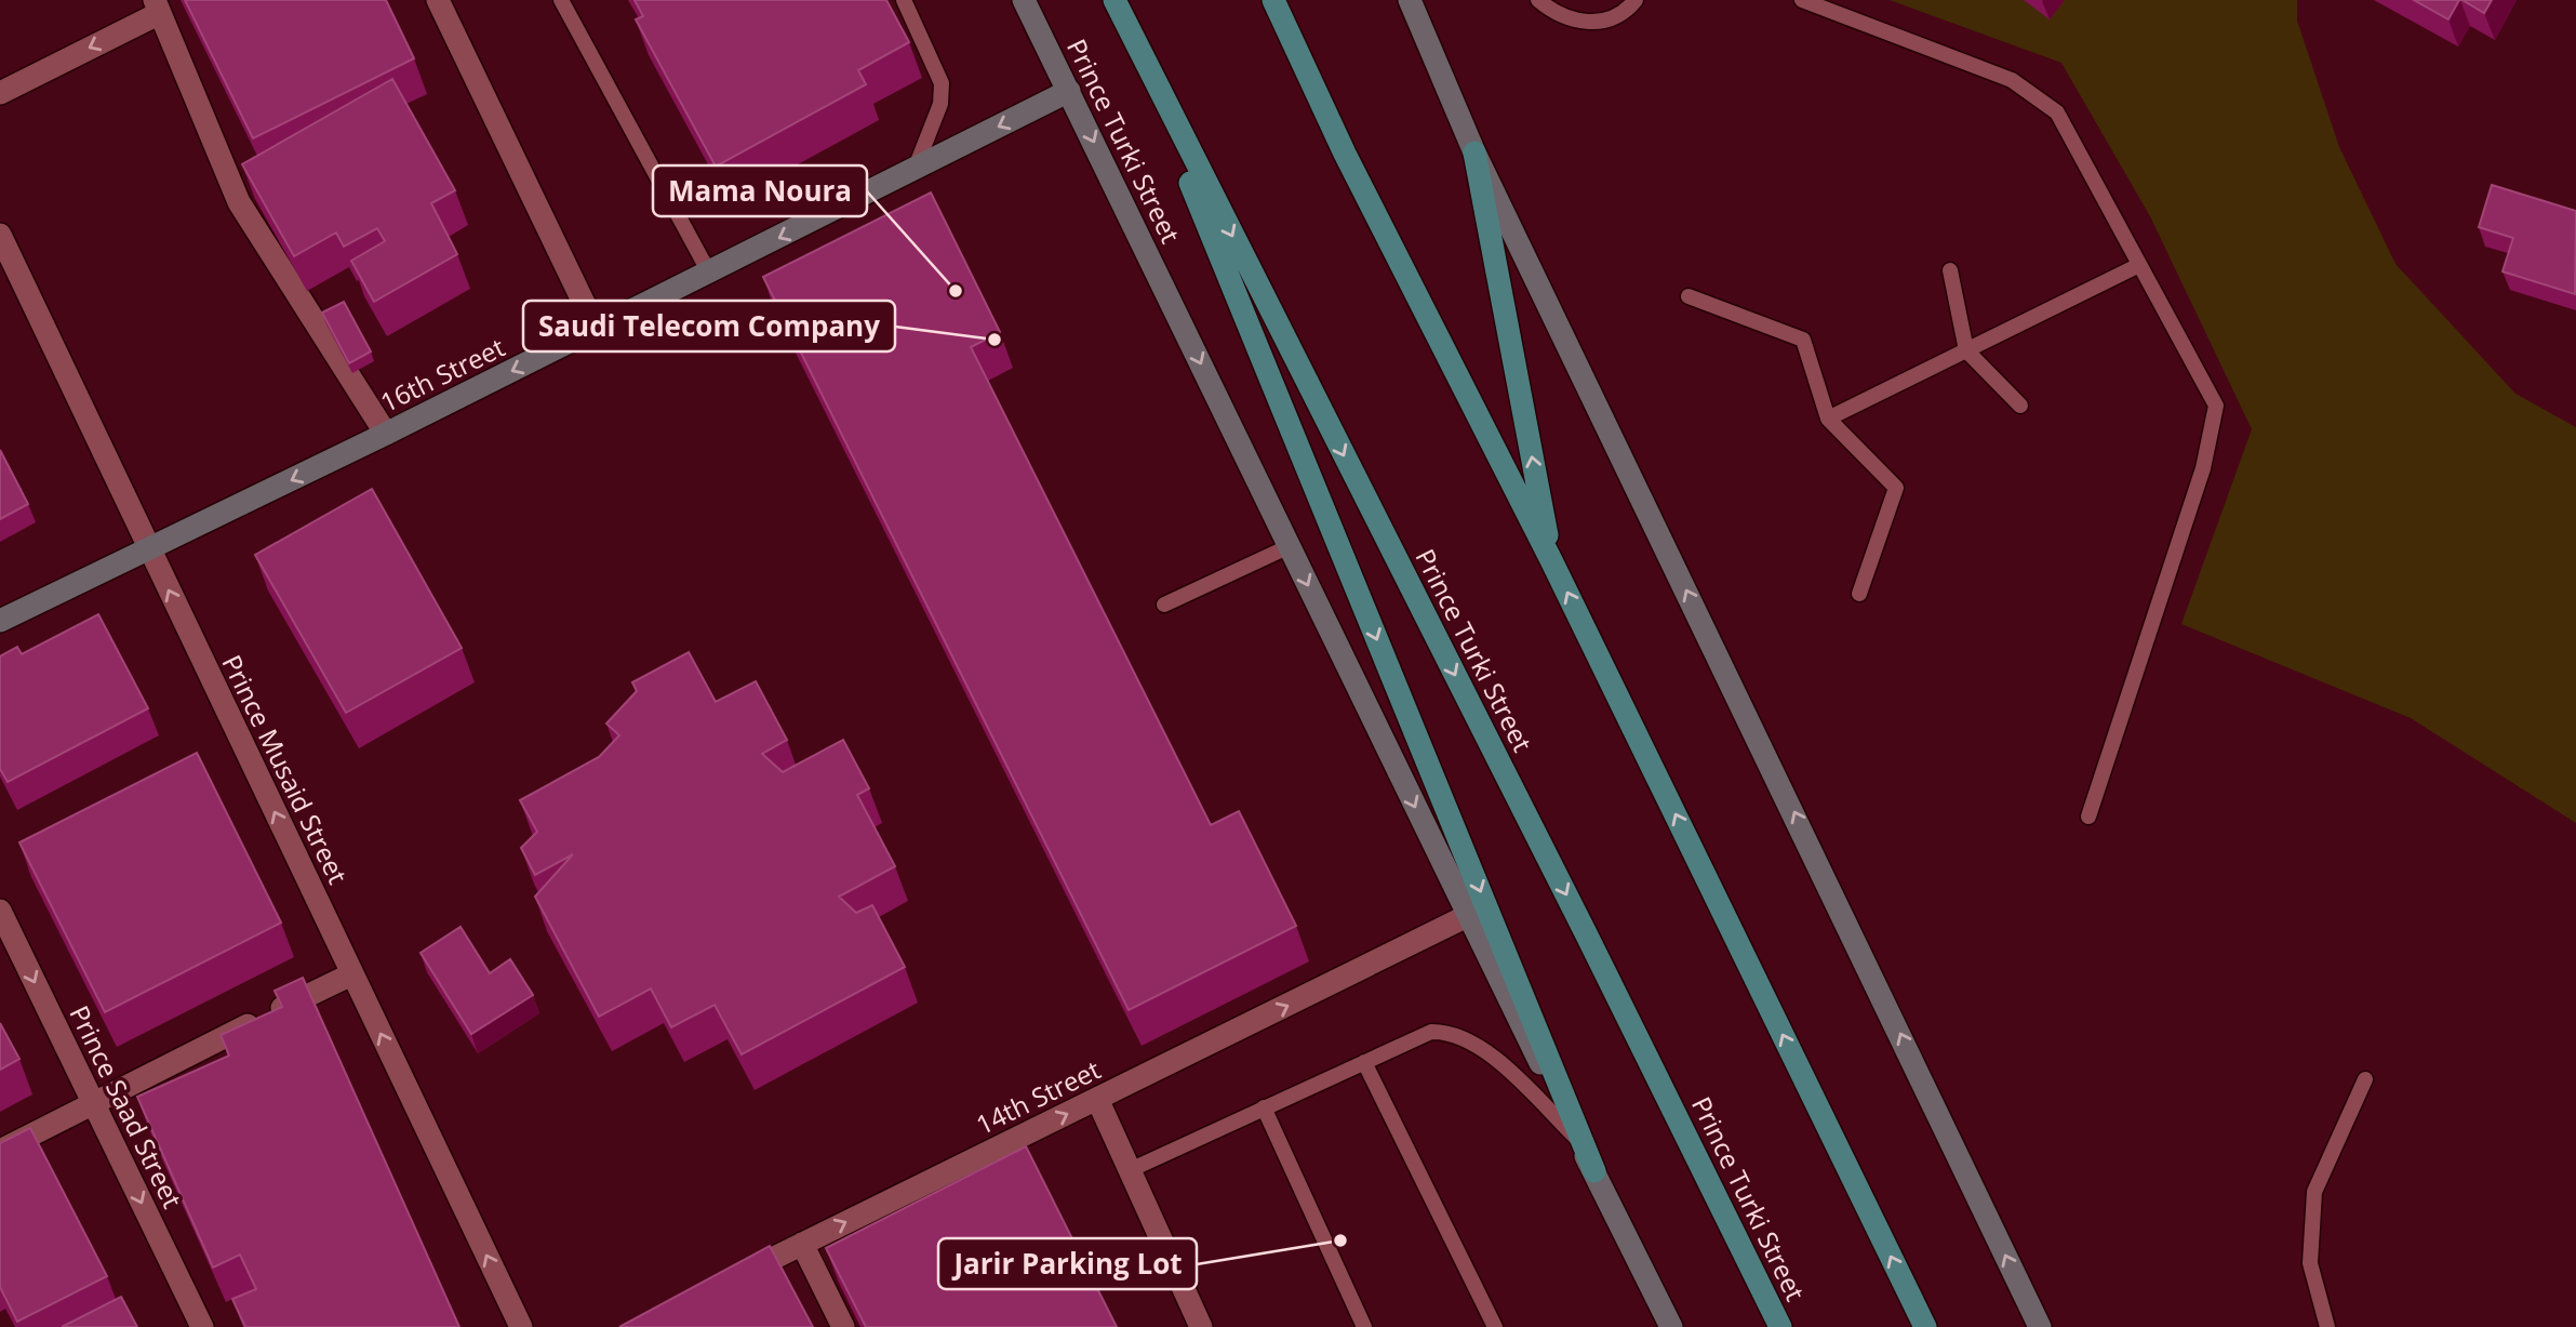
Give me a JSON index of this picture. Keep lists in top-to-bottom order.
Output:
{
  "streets": {
    "main road": ["Prince Turki Street"],
    "street": [
      "16th Street",
      "Prince Musaid Street",
      "14th Street",
      "Prince Saad Street"
    ]
  },
  "crossings": [
    ["Prince Turki Street", "16th Street"],
    ["Prince Turki Street", "14th Street"],
    ["16th Street", "Prince Musaid Street"]
  ],
  "one_way": [
    "Prince Turki Street",
    "16th Street",
    "Prince Musaid Street",
    "14th Street",
    "Prince Saad Street"
  ],
  "places": ["Mama Noura", "Saudi Telecom Company", "Jarir Parking Lot"]
}
